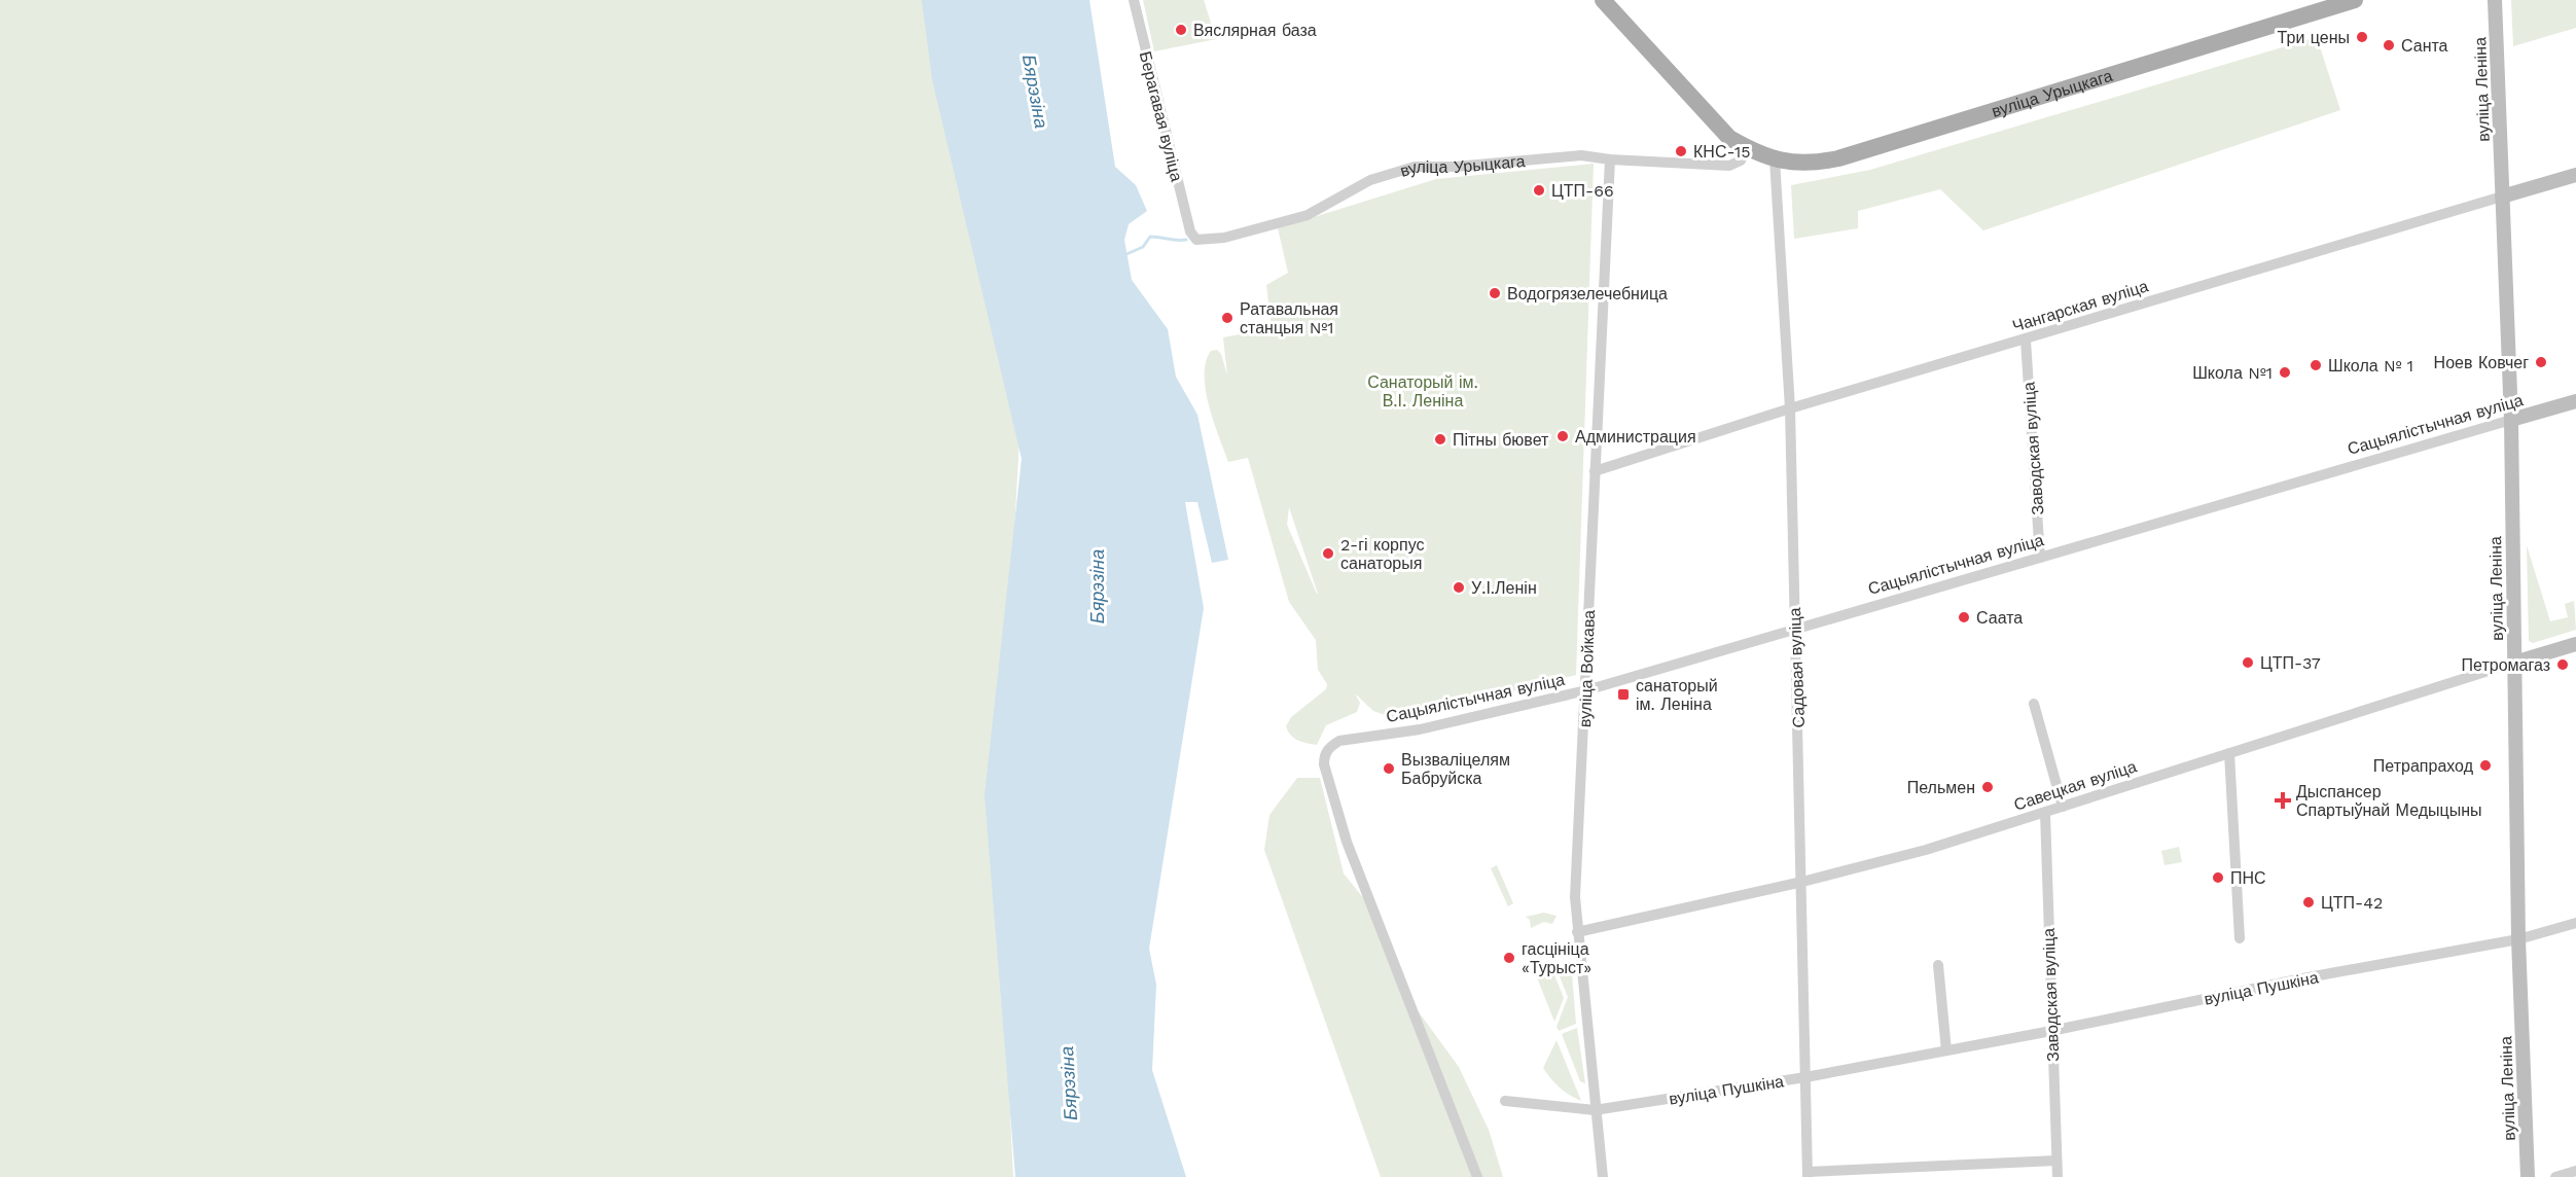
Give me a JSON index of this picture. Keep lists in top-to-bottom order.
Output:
{
  "streets": {
    "main road": [
      "вуліца Леніна",
      "вуліца Урыцкага",
      "Чангарская вуліца",
      "Сацыялістычная вуліца",
      "Савецкая вуліца"
    ],
    "street": [
      "Берагавая вуліца",
      "Заводская вуліца",
      "Садовая вуліца",
      "вуліца Войкава",
      "вуліца Пушкіна"
    ]
  },
  "crossings": [
    ["вуліца Леніна", "Чангарская вуліца"],
    ["вуліца Леніна", "Сацыялістычная вуліца"],
    ["вуліца Леніна", "Савецкая вуліца"],
    ["вуліца Леніна", "вуліца Пушкіна"],
    ["вуліца Урыцкага", "Берагавая вуліца"],
    ["вуліца Урыцкага", "Садовая вуліца"],
    ["вуліца Урыцкага", "вуліца Войкава"],
    ["Чангарская вуліца", "Заводская вуліца"],
    ["Чангарская вуліца", "Садовая вуліца"],
    ["Чангарская вуліца", "вуліца Войкава"],
    ["Сацыялістычная вуліца", "Заводская вуліца"],
    ["Сацыялістычная вуліца", "Садовая вуліца"],
    ["Сацыялістычная вуліца", "вуліца Войкава"],
    ["Заводская вуліца", "Савецкая вуліца"],
    ["Заводская вуліца", "вуліца Пушкіна"],
    ["Садовая вуліца", "Савецкая вуліца"],
    ["Садовая вуліца", "вуліца Пушкіна"],
    ["вуліца Войкава", "Савецкая вуліца"],
    ["вуліца Войкава", "вуліца Пушкіна"]
  ],
  "water": ["Бярэзіна"],
  "parks": ["Санаторый ім. В.І. Леніна"],
  "places": {
    "other": [
      "Вяслярная база",
      "Три цены",
      "Санта",
      "КНС-15",
      "ЦТП-66",
      "Водогрязелечебница",
      "Ратавальная станцыя №1",
      "Ноев Ковчег",
      "Школа № 1",
      "Школа №1",
      "Администрация",
      "Пітны бювет",
      "2-гі корпус санаторыя",
      "У.І.Ленін",
      "Саата",
      "ЦТП-37",
      "Петромагаз",
      "Петрапраход",
      "Вызваліцелям Бабруйска",
      "Пельмен",
      "ПНС",
      "ЦТП-42",
      "гасцініца «Турыст»"
    ],
    "transit": ["санаторый ім. Леніна"],
    "health": ["Дыспансер Спартыўнай Медыцыны"]
  }
}
